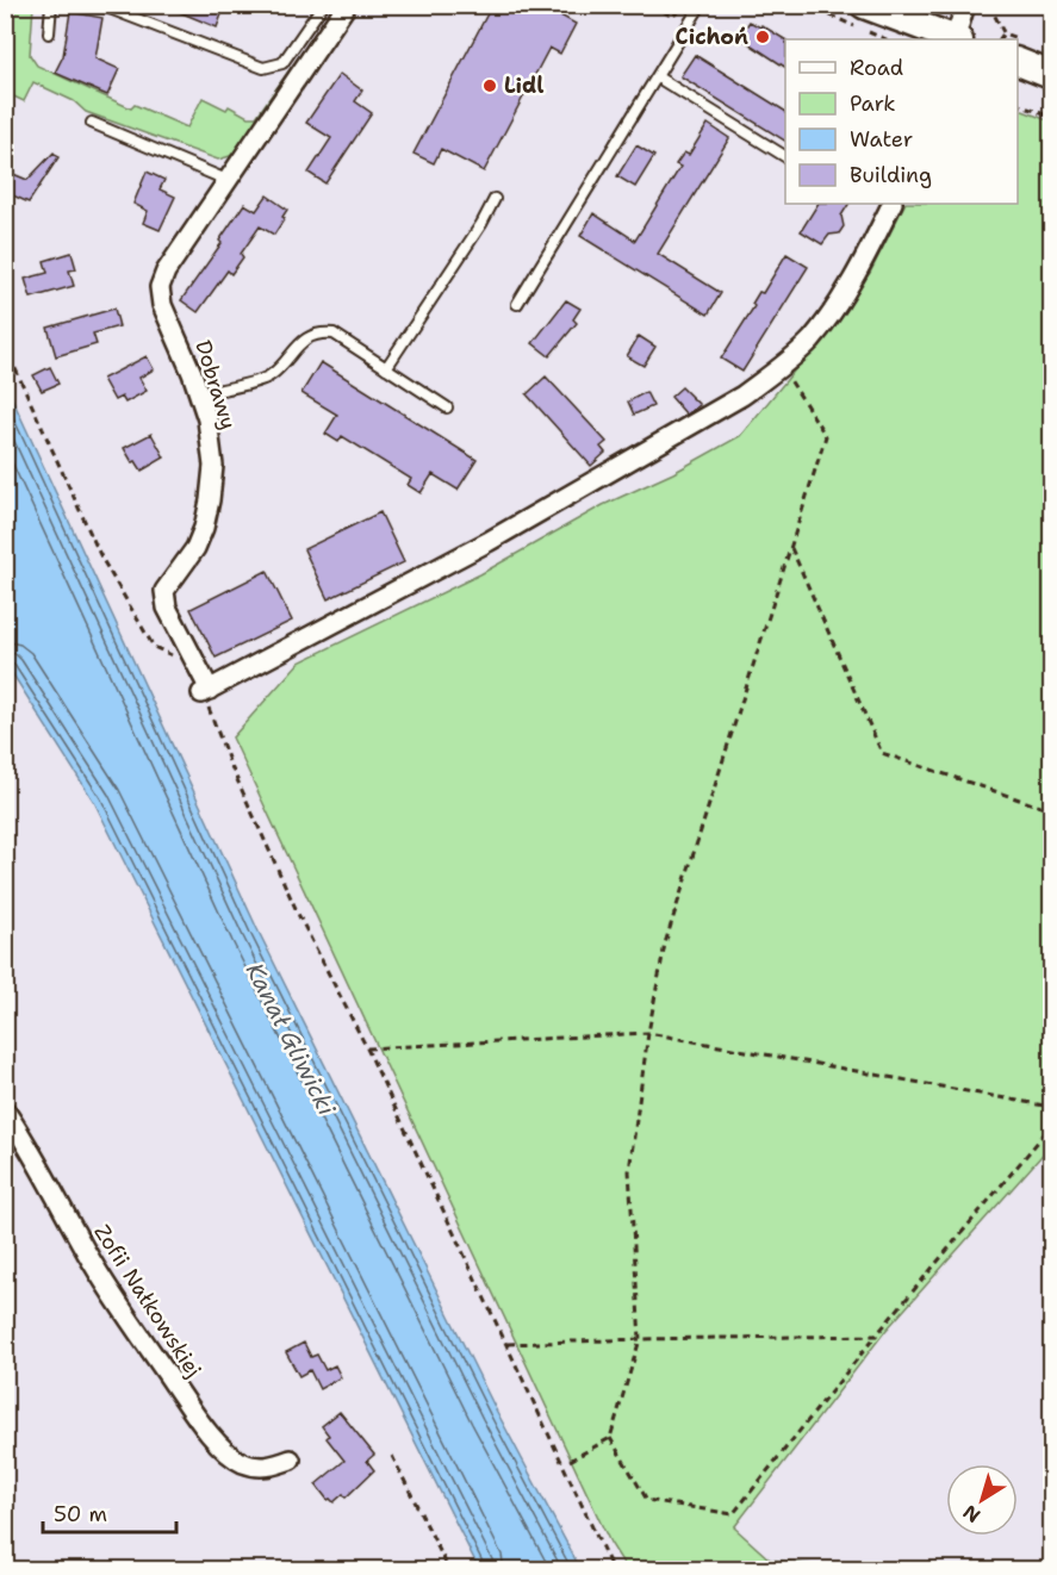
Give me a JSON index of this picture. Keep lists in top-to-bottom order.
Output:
{
  "streets": {
    "street": ["Dobrawy", "Zofii Nałkowskiej"]
  },
  "water": ["Kanał Gliwicki"],
  "places": ["Cichoń", "Lidl"],
  "legend": [
    "Road",
    "Park",
    "Water",
    "Building"
  ],
  "scale_bar": "50 m",
  "north": "bottom left"
}
